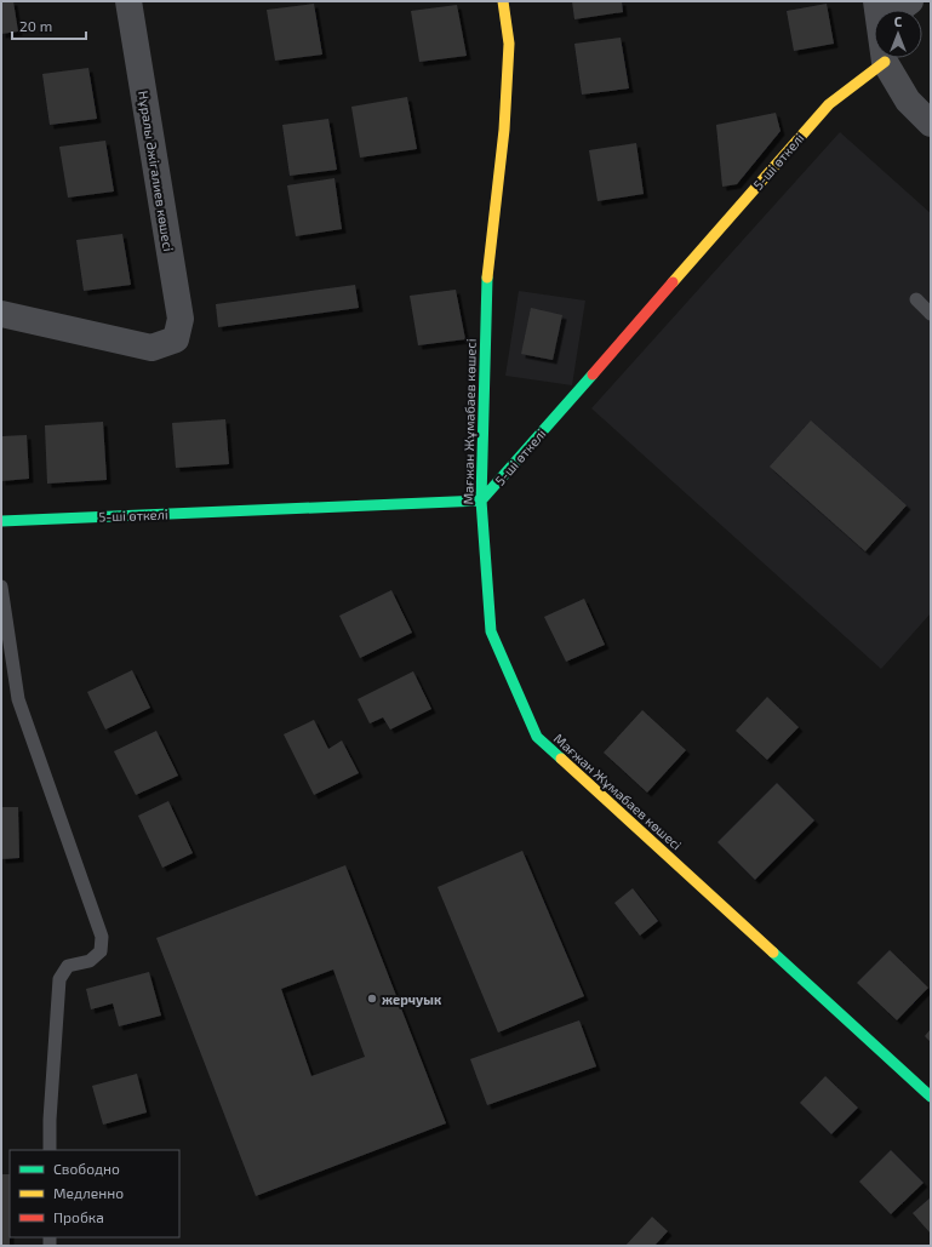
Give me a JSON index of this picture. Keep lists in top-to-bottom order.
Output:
{
  "streets": {
    "street": ["5-ші өткелі", "Нұралы Әжiгалиев көшесi", "Мағжан Жұмабаев көшесі"]
  },
  "crossings": [
    ["5-ші өткелі", "Мағжан Жұмабаев көшесі"]
  ],
  "places": ["жерчуык"],
  "legend": ["Свободно", "Медленно", "Пробка"],
  "scale_bar": "20 m",
  "north": "top"
}
